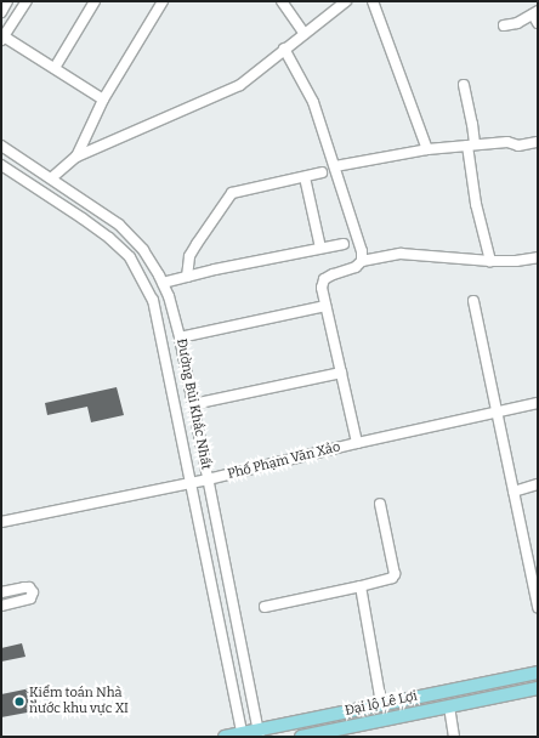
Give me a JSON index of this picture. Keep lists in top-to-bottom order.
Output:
{
  "streets": {
    "main road": ["Đại lộ Lê Lợi"],
    "street": ["Đường Bùi Khắc Nhất", "Phố Phạm Văn Xảo"]
  },
  "crossings": [
    ["Đường Bùi Khắc Nhất", "Phố Phạm Văn Xảo"],
    ["Đường Bùi Khắc Nhất", "Đại lộ Lê Lợi"]
  ],
  "places": ["Kiểm toán Nhà nước khu vực XI"]
}
